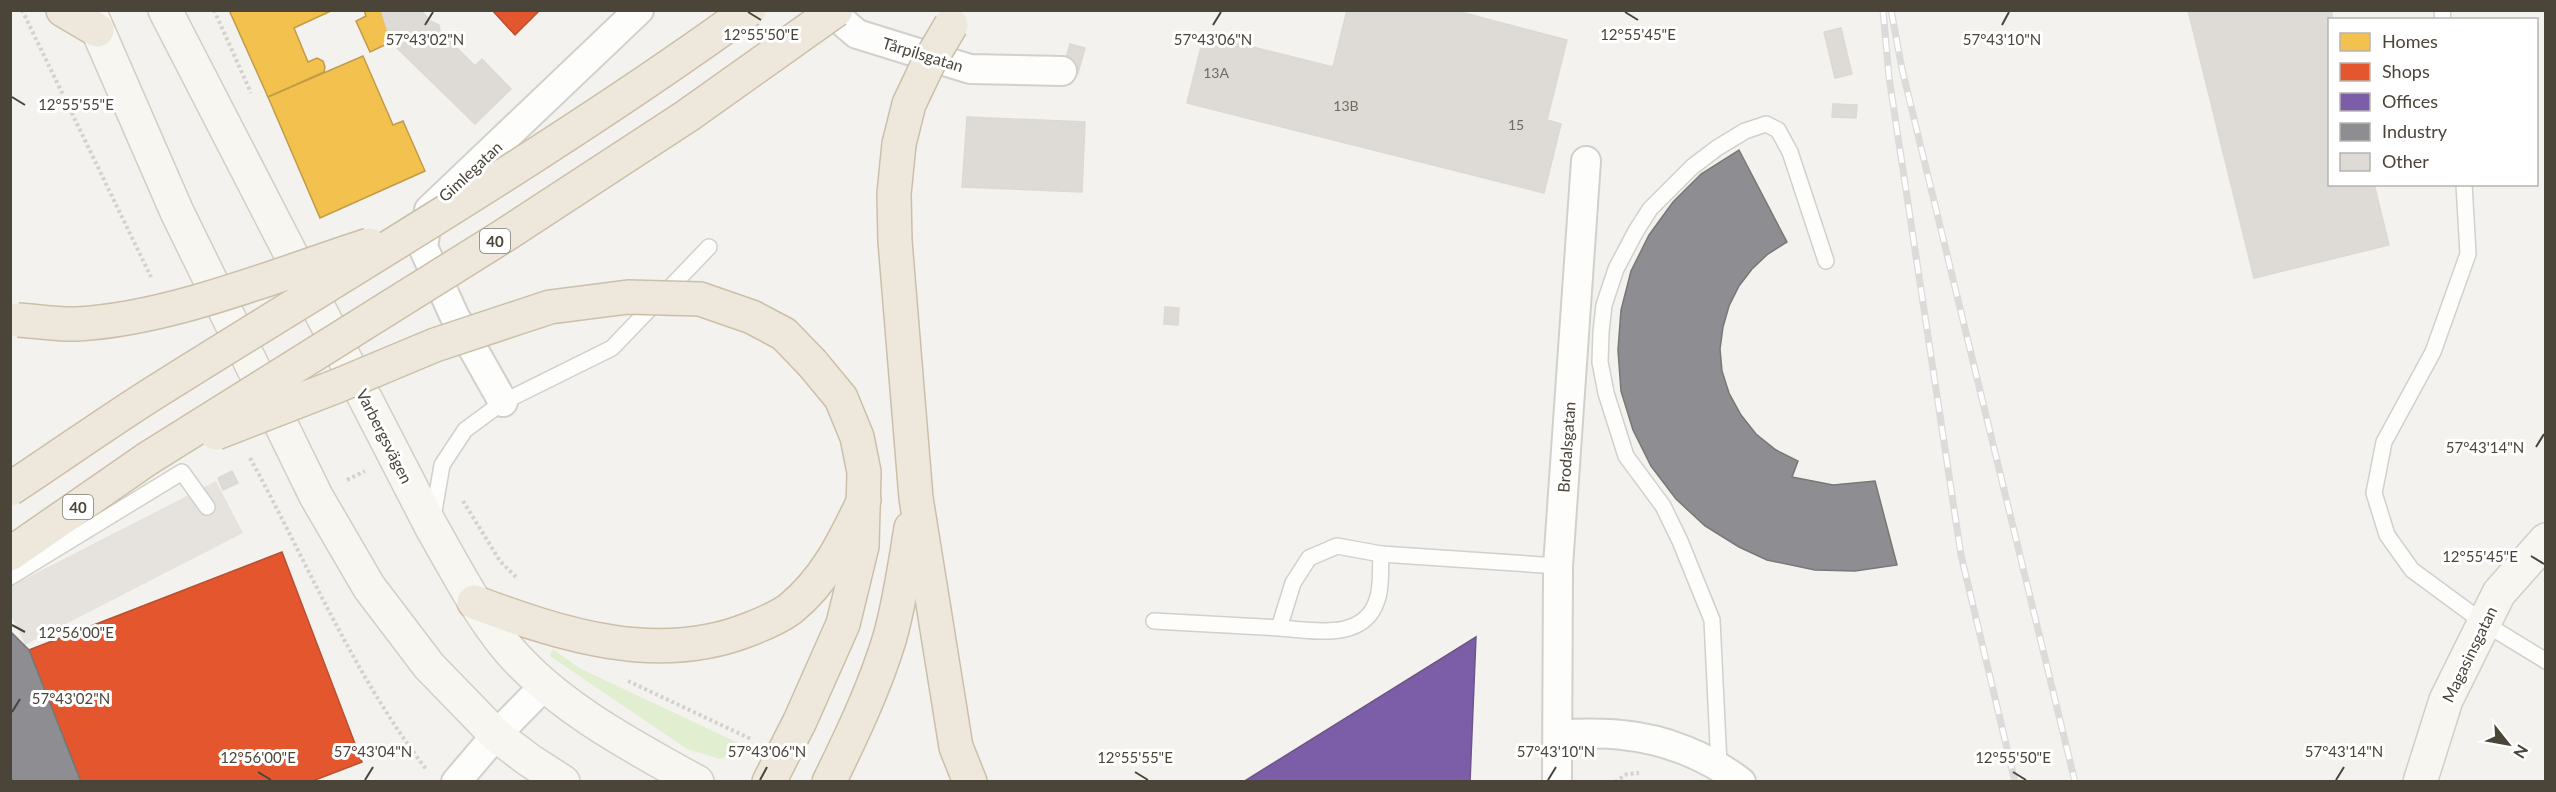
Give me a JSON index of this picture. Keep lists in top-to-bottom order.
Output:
{
  "streets": {
    "highway": ["40"],
    "main road": ["Varbergsvägen", "Magasinsgatan"],
    "street": ["Tårpilsgatan", "Gimlegatan", "Brodalsgatan"]
  },
  "crossings": [
    ["Tårpilsgatan", "40"]
  ],
  "house_numbers": ["13A", "13B", "15"],
  "legend": [
    "Homes",
    "Shops",
    "Offices",
    "Industry",
    "Other"
  ],
  "north": "bottom right",
  "coordinates": [
    "12°55'50\"E",
    "12°55'45\"E",
    "57°43'10\"N",
    "57°43'02\"N",
    "57°43'06\"N",
    "12°55'55\"E",
    "57°43'14\"N",
    "12°56'00\"E",
    "57°43'04\"N"
  ]
}
